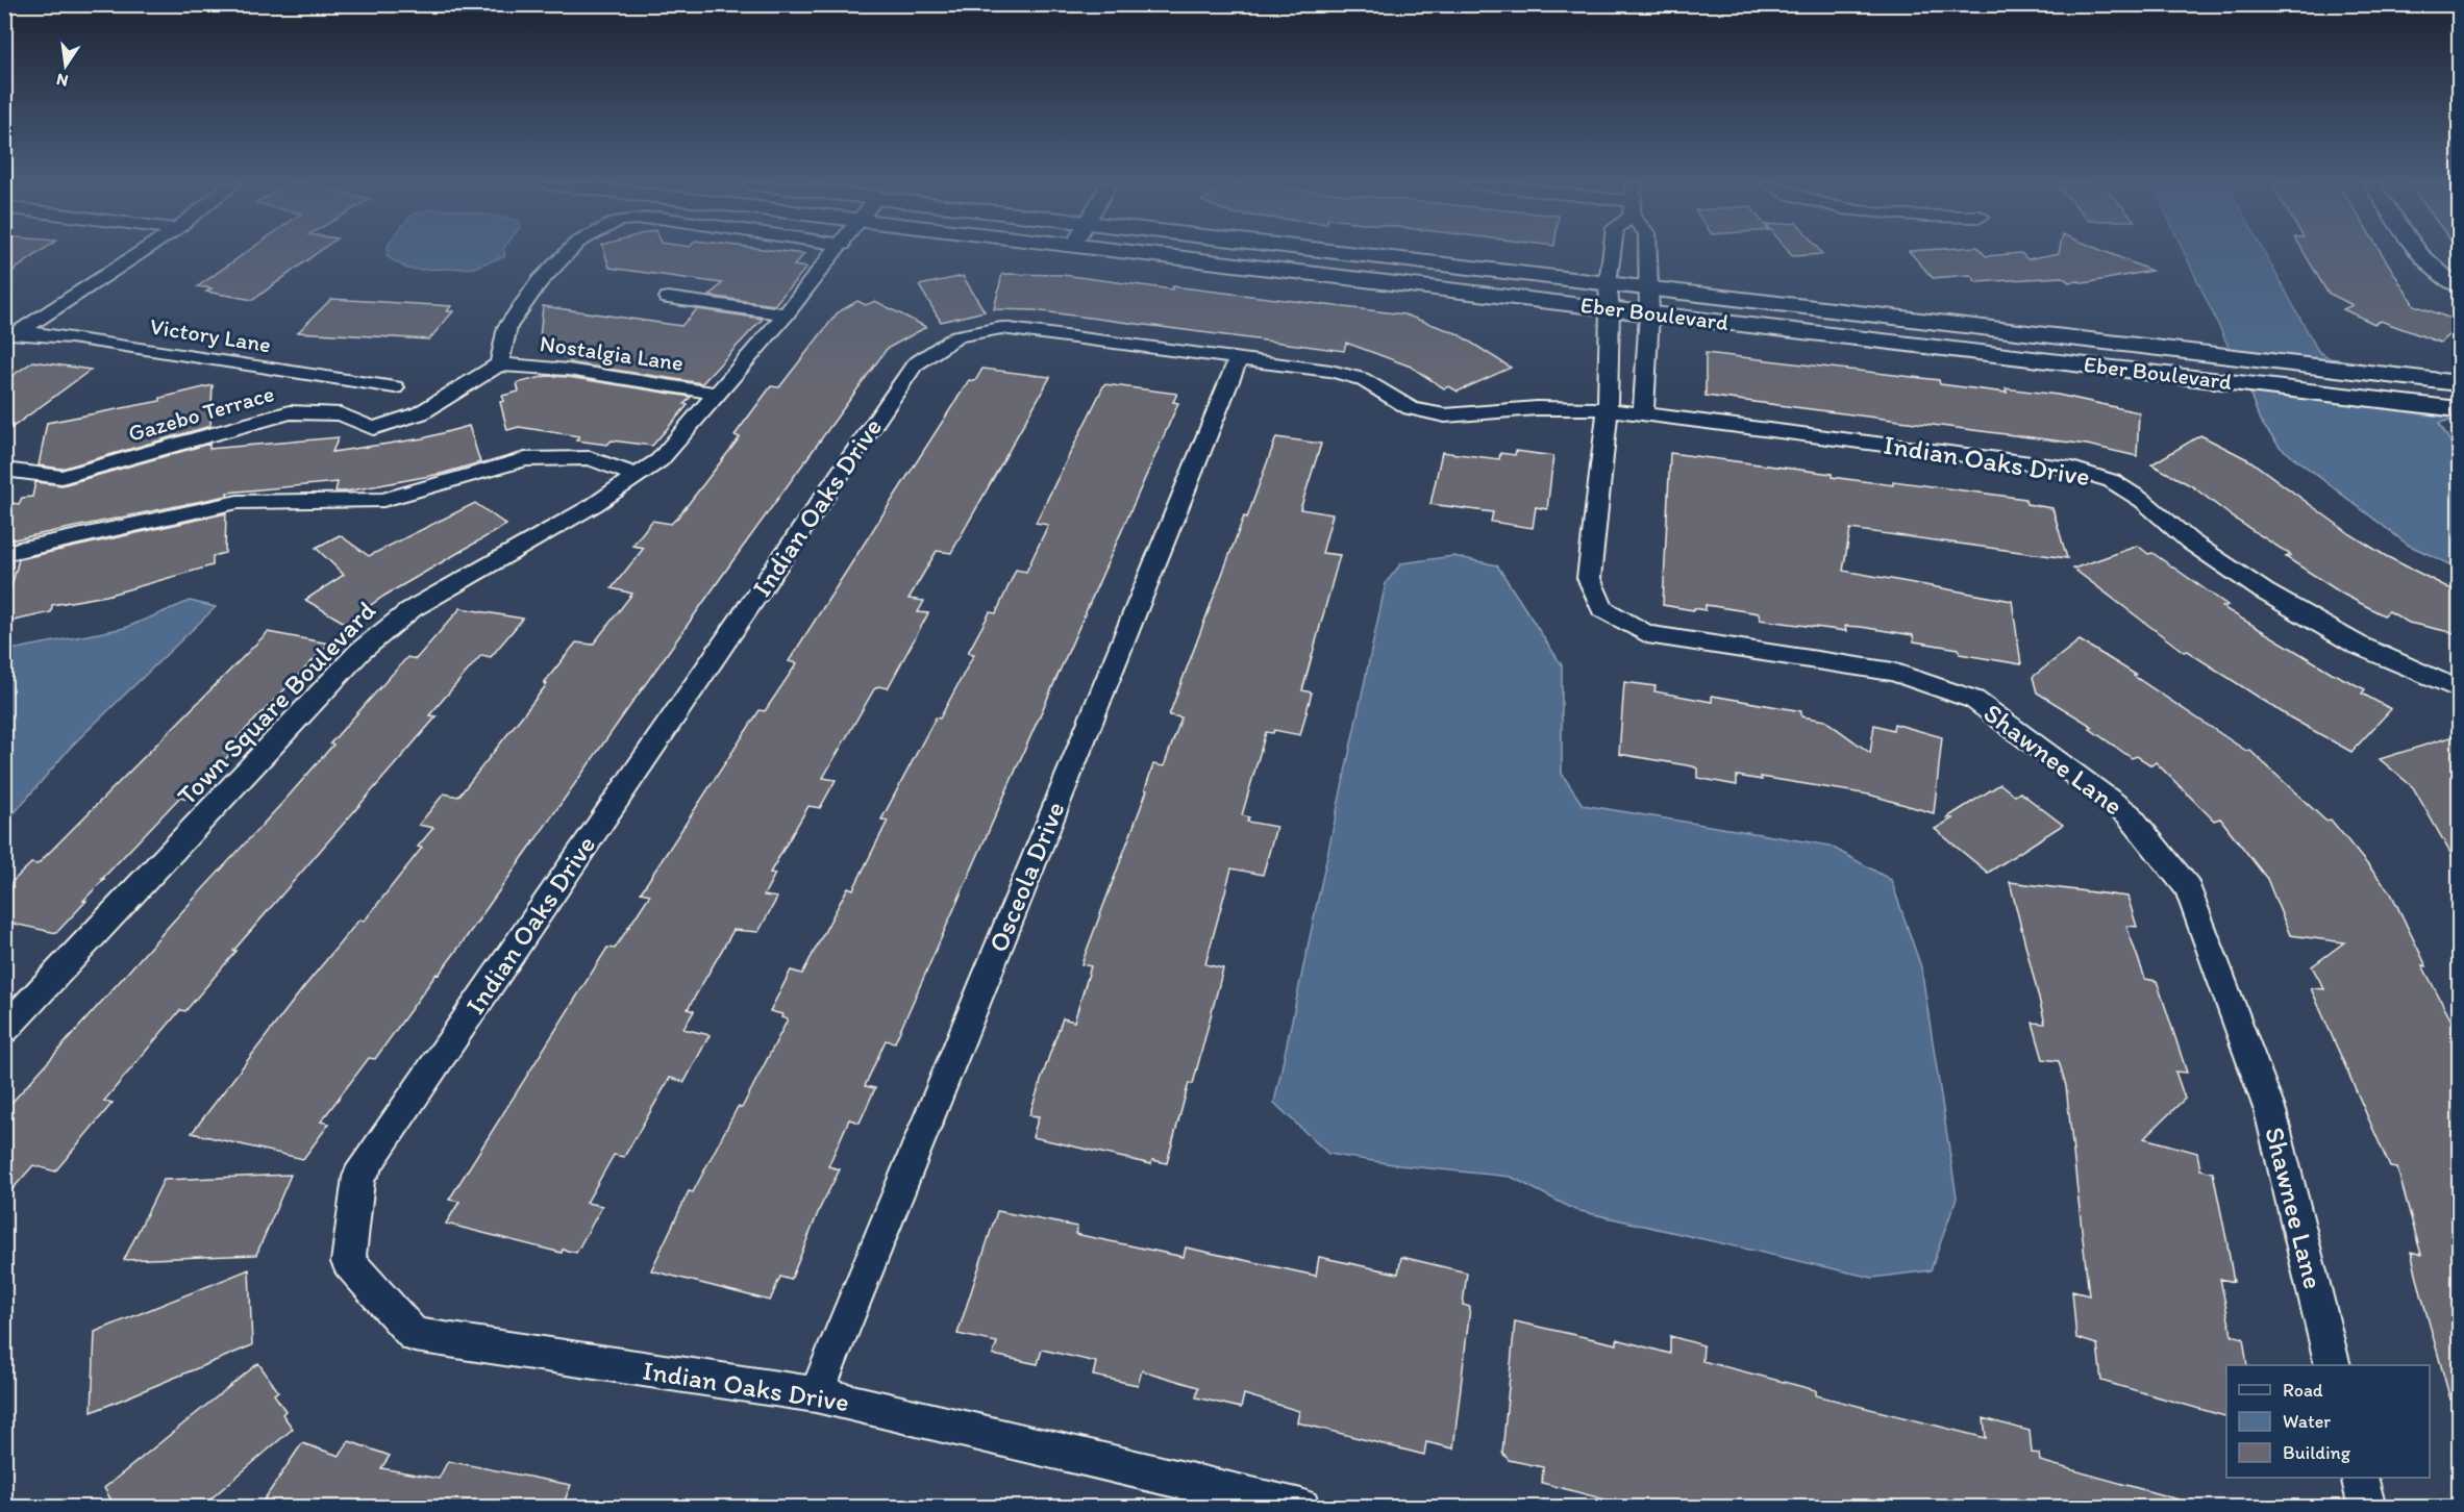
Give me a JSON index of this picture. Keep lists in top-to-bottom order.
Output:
{
  "streets": {
    "street": [
      "Eber Boulevard",
      "Victory Lane",
      "Nostalgia Lane",
      "Gazebo Terrace",
      "Indian Oaks Drive",
      "Town Square Boulevard",
      "Shawnee Lane",
      "Osceola Drive"
    ]
  },
  "crossings": [
    ["Nostalgia Lane", "Gazebo Terrace"],
    ["Nostalgia Lane", "Town Square Boulevard"],
    ["Indian Oaks Drive", "Shawnee Lane"],
    ["Indian Oaks Drive", "Osceola Drive"]
  ],
  "legend": ["Road", "Water", "Building"],
  "north": "bottom"
}
